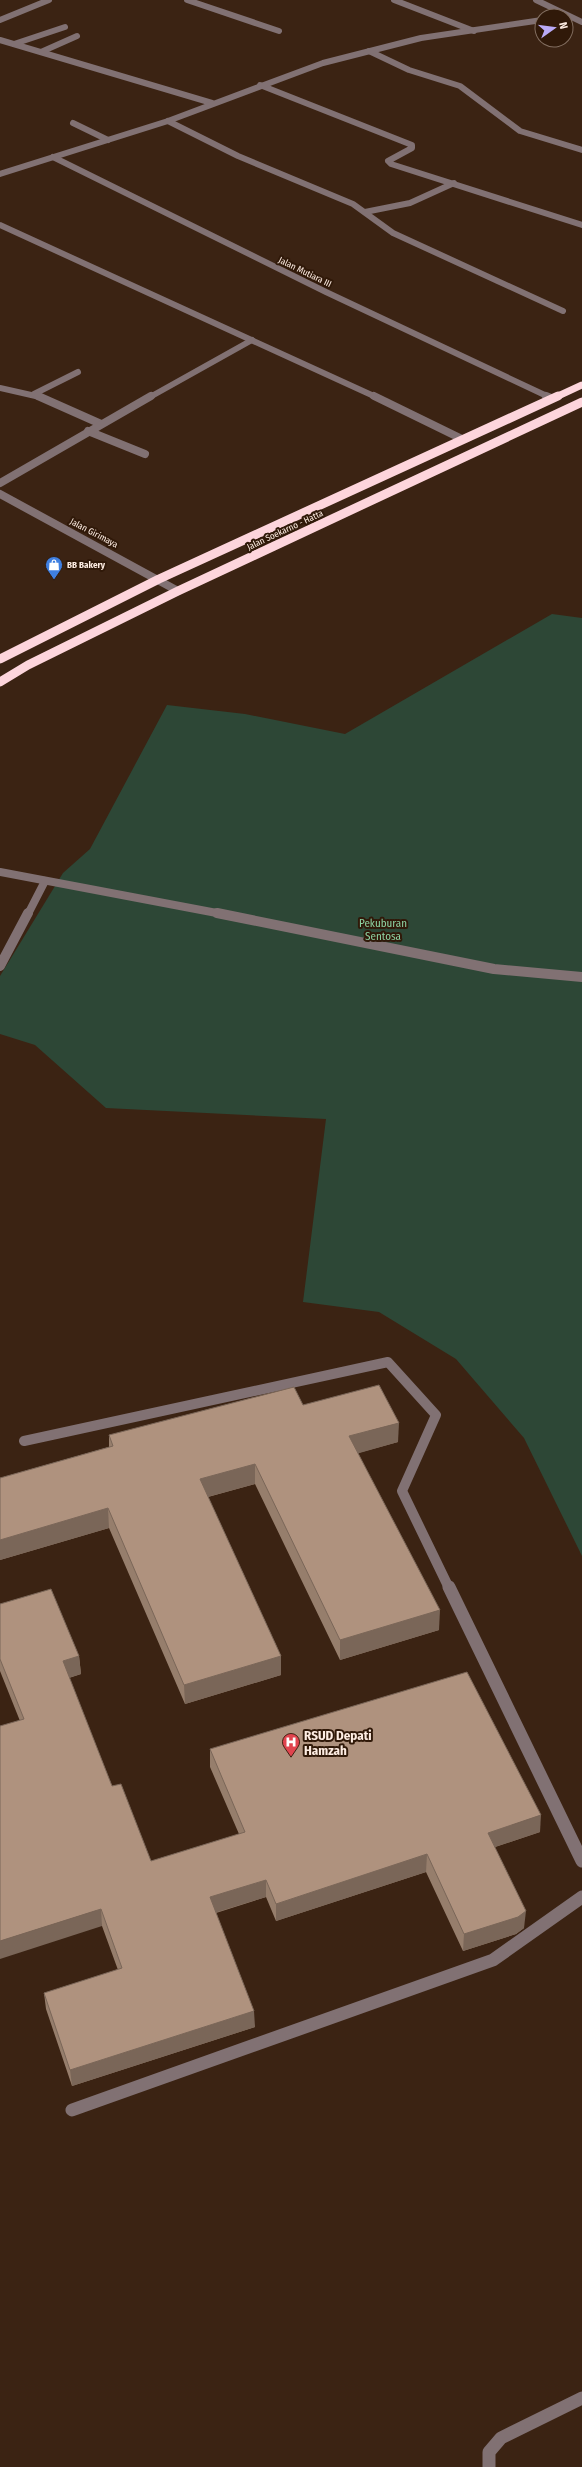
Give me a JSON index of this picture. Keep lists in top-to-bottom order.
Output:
{
  "streets": {
    "highway": ["Jalan Soekarno - Hatta"],
    "street": ["Jalan Mutiara III", "Jalan Girimaya"]
  },
  "crossings": [
    ["Jalan Mutiara III", "Jalan Soekarno - Hatta"],
    ["Jalan Soekarno - Hatta", "Jalan Girimaya"]
  ],
  "parks": ["Pekuburan Sentosa"],
  "places": {
    "shop": ["BB Bakery"],
    "hospital": ["RSUD Depati Hamzah"]
  },
  "north": "right"
}
